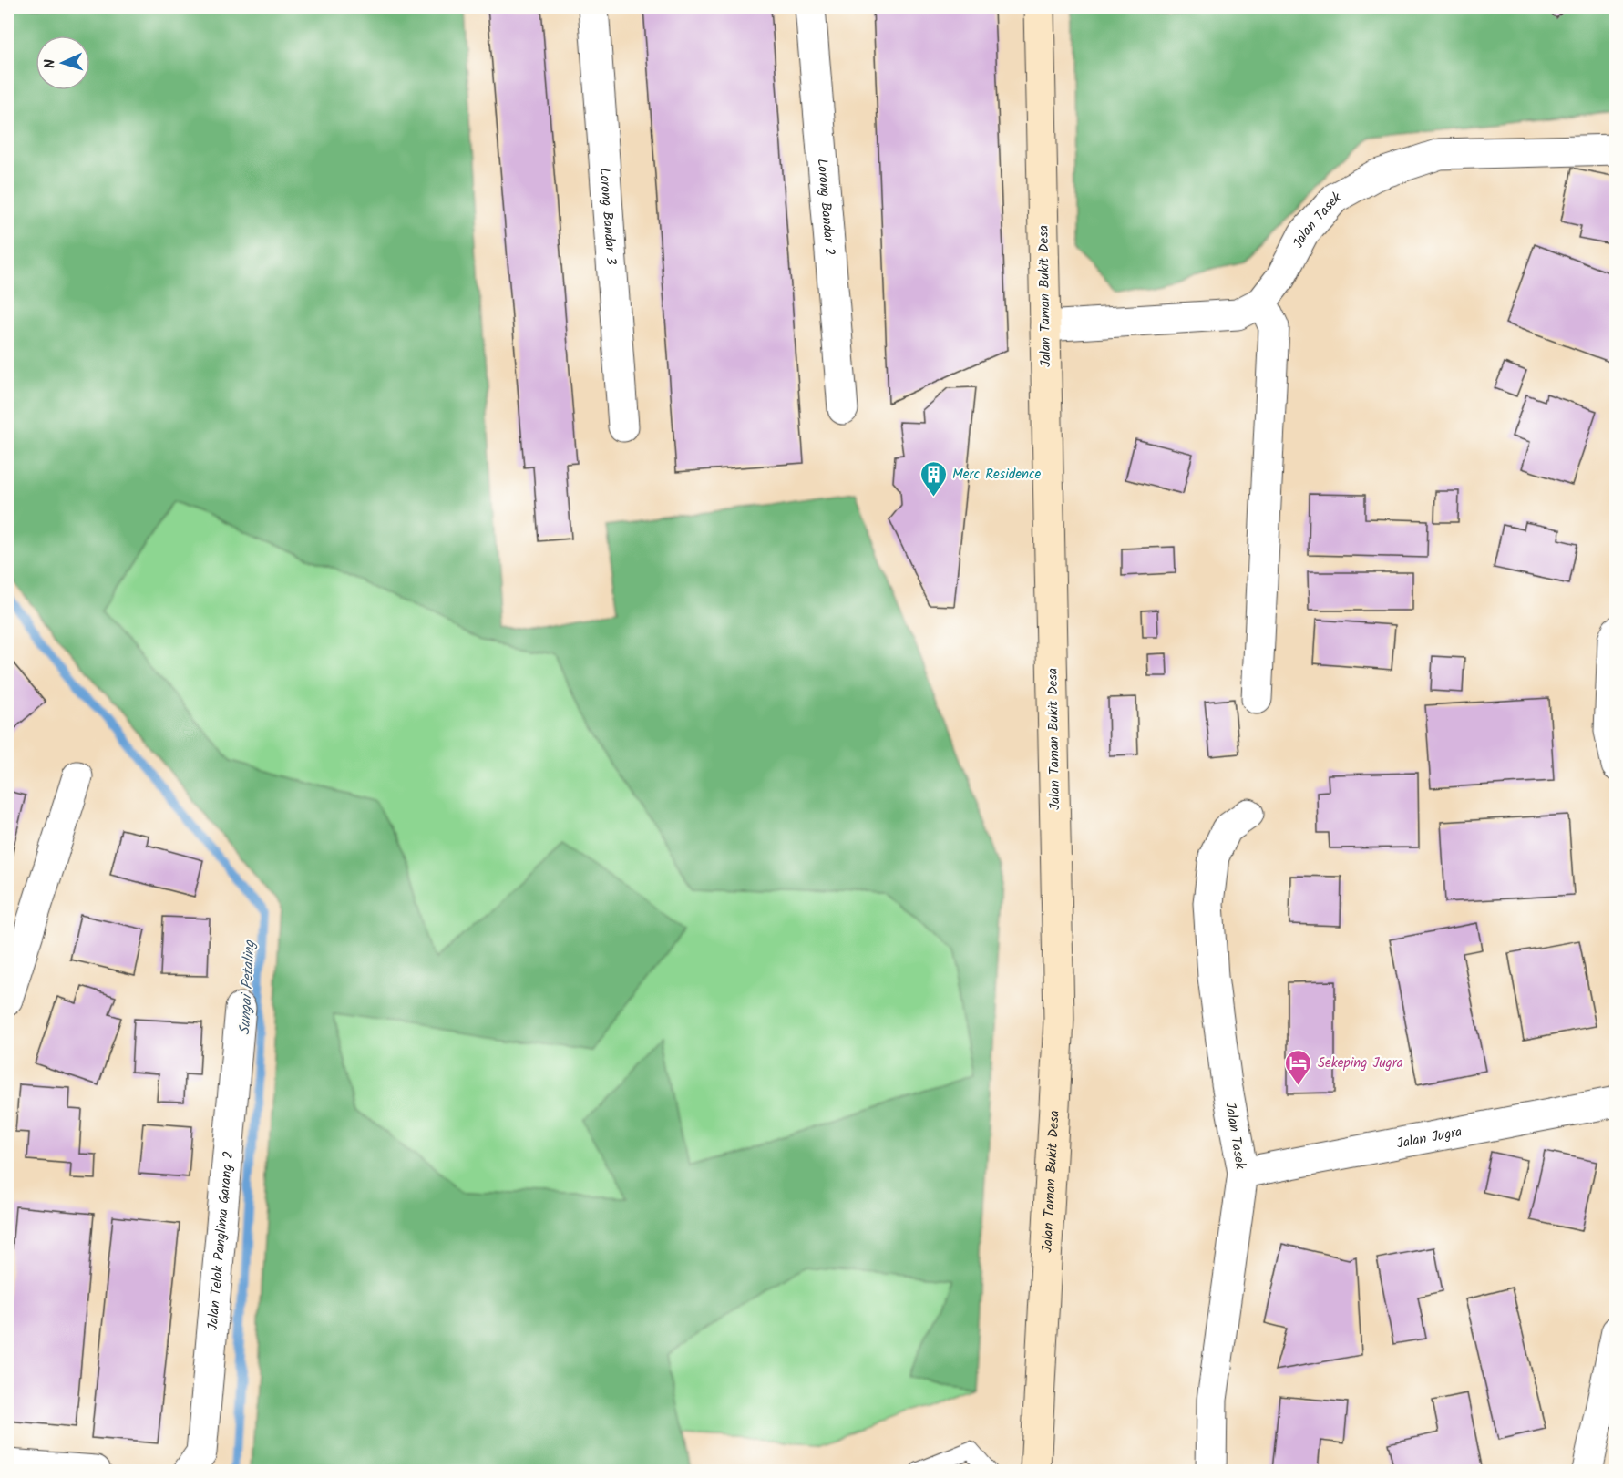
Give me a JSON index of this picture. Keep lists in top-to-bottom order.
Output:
{
  "streets": {
    "street": [
      "Lorong Bandar 2",
      "Lorong Bandar 3",
      "Jalan Tasek",
      "Jalan Taman Bukit Desa",
      "Jalan Jugra",
      "Jalan Telok Panglima Garang 2"
    ]
  },
  "crossings": [
    ["Jalan Tasek", "Jalan Taman Bukit Desa"],
    ["Jalan Tasek", "Jalan Jugra"]
  ],
  "water": ["Sungai Petaling"],
  "places": {
    "building": ["Merc Residence"],
    "hotel": ["Sekeping Jugra"]
  },
  "north": "left"
}
